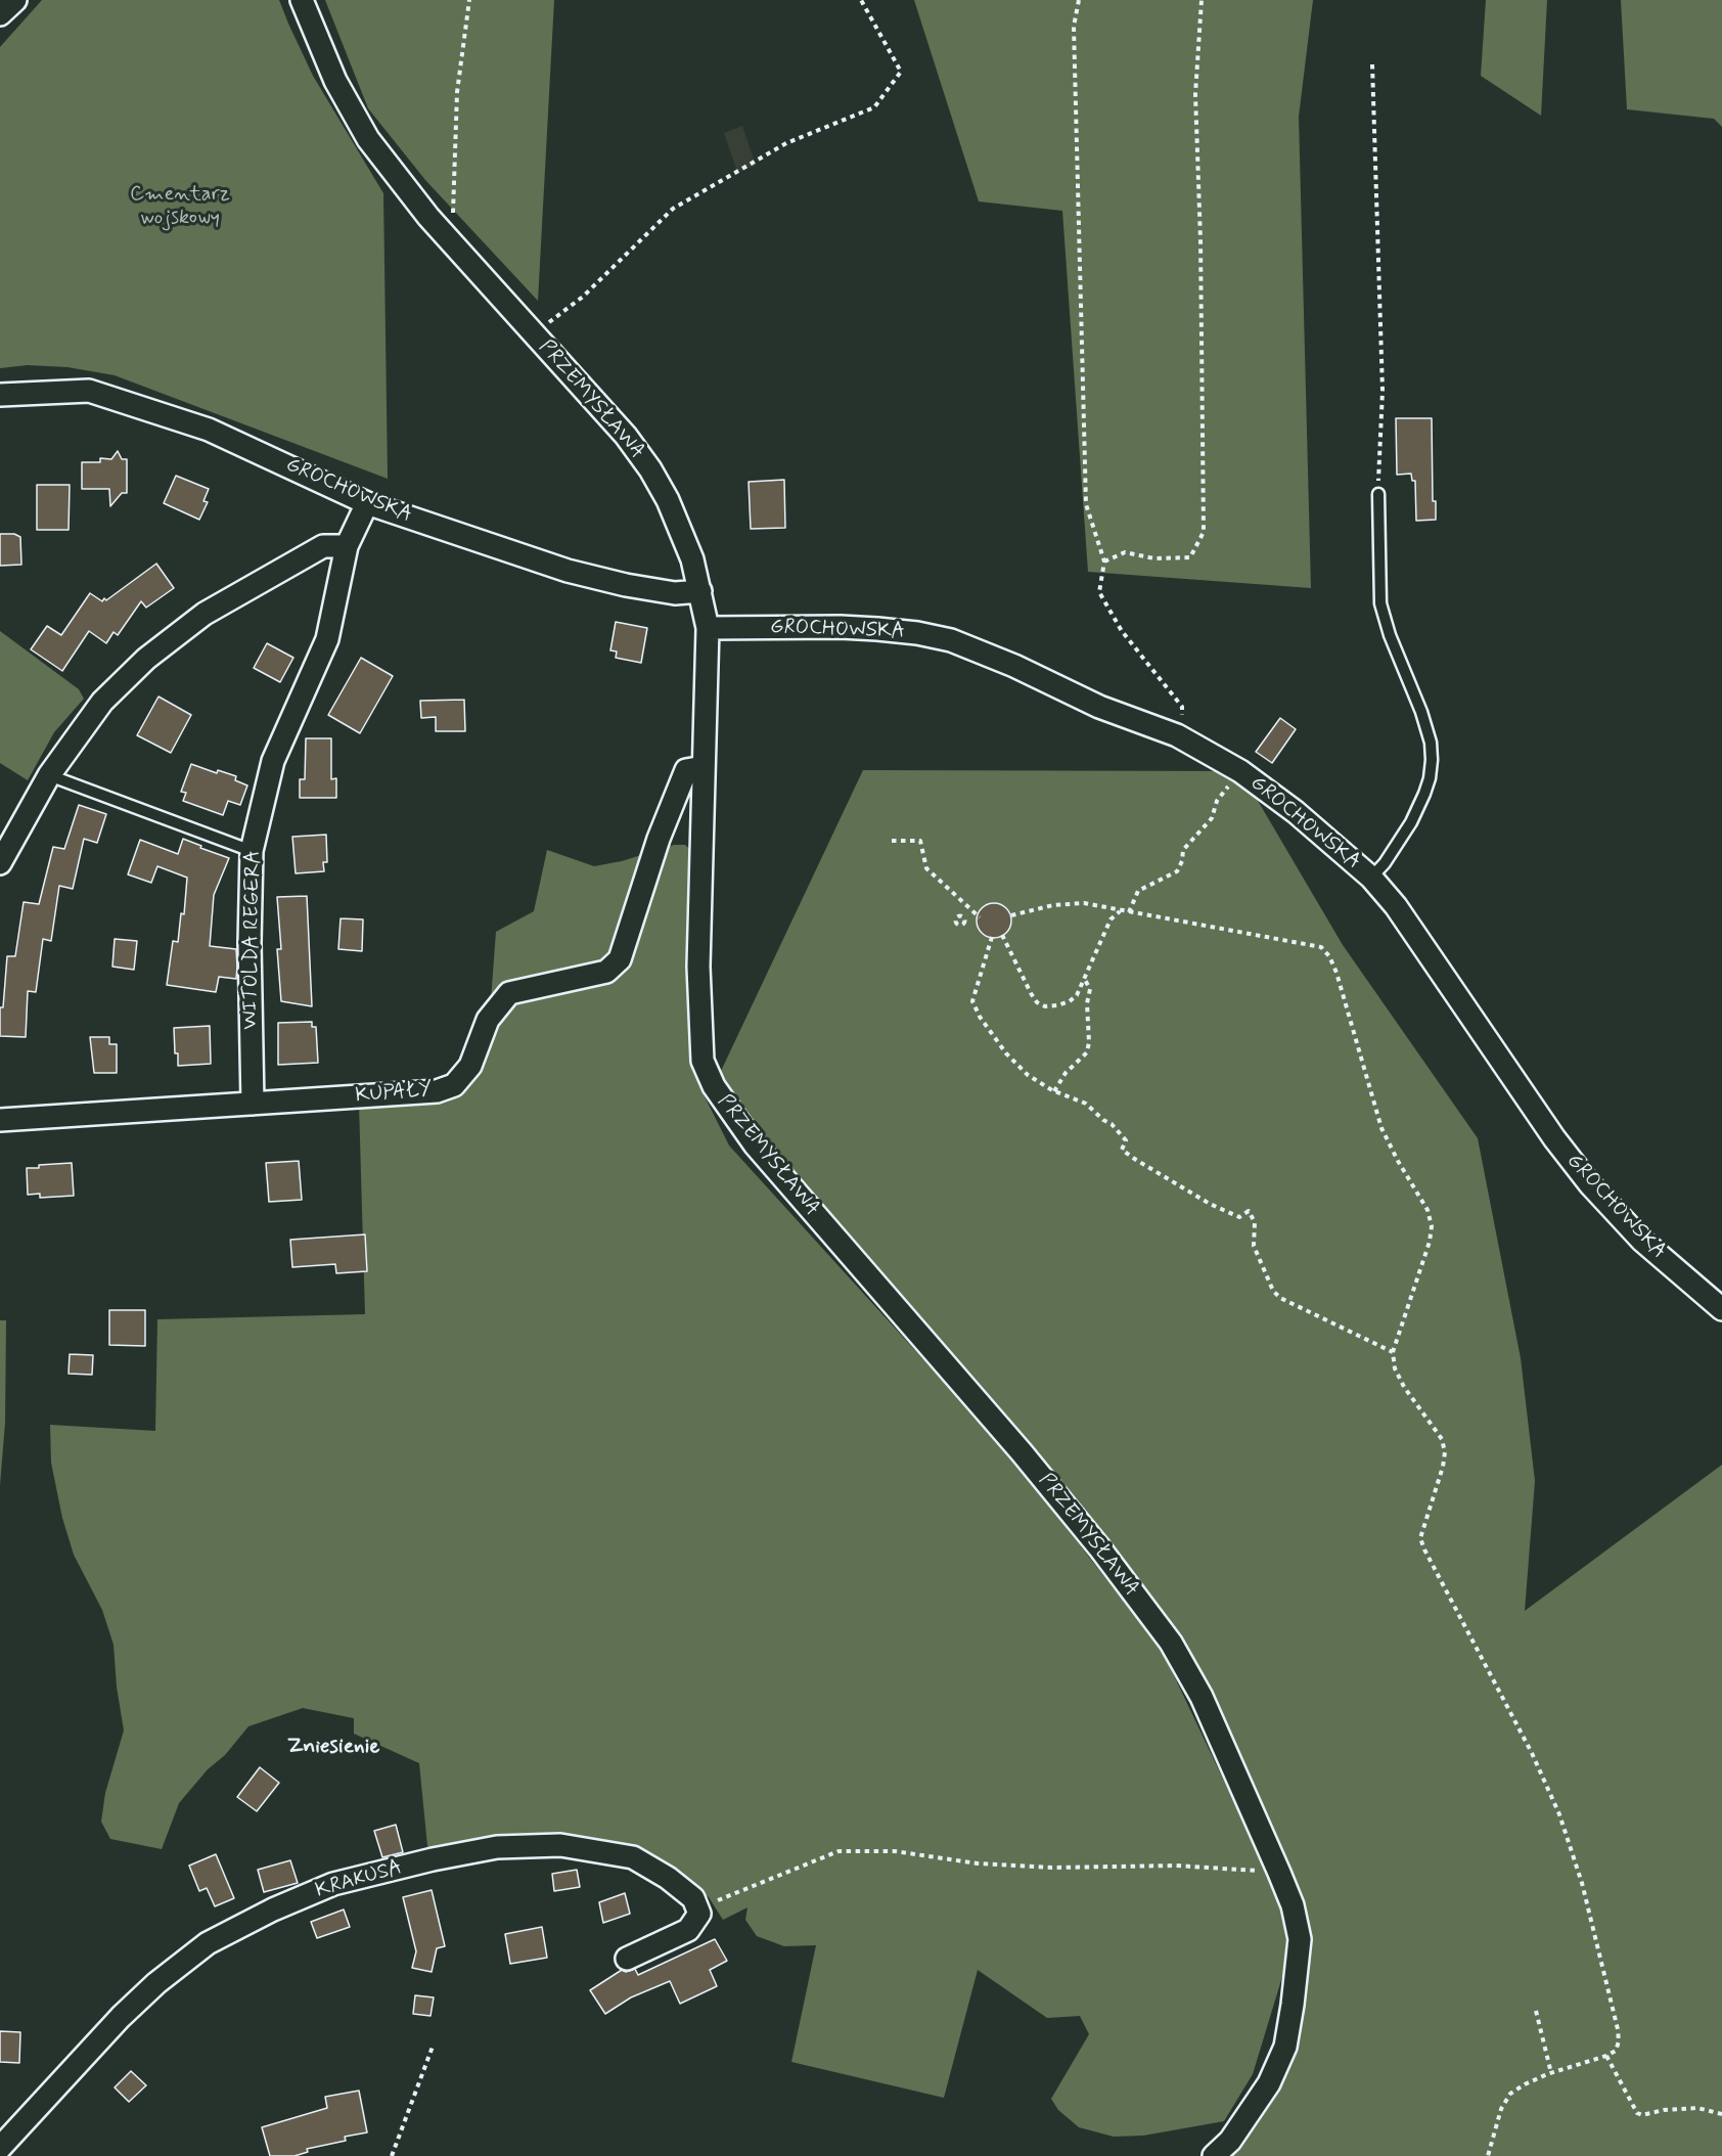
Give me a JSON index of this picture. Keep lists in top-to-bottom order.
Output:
{
  "streets": {
    "street": [
      "PRZEMYSŁAWA",
      "GROCHOWSKA",
      "WITOLDA REGERA",
      "KUPAŁY",
      "KRAKUSA"
    ]
  },
  "crossings": [
    ["PRZEMYSŁAWA", "GROCHOWSKA"],
    ["PRZEMYSŁAWA", "KUPAŁY"],
    ["GROCHOWSKA", "WITOLDA REGERA"],
    ["WITOLDA REGERA", "KUPAŁY"]
  ],
  "districts": ["Zniesienie"],
  "parks": ["Cmentarz wojskowy"]
}
